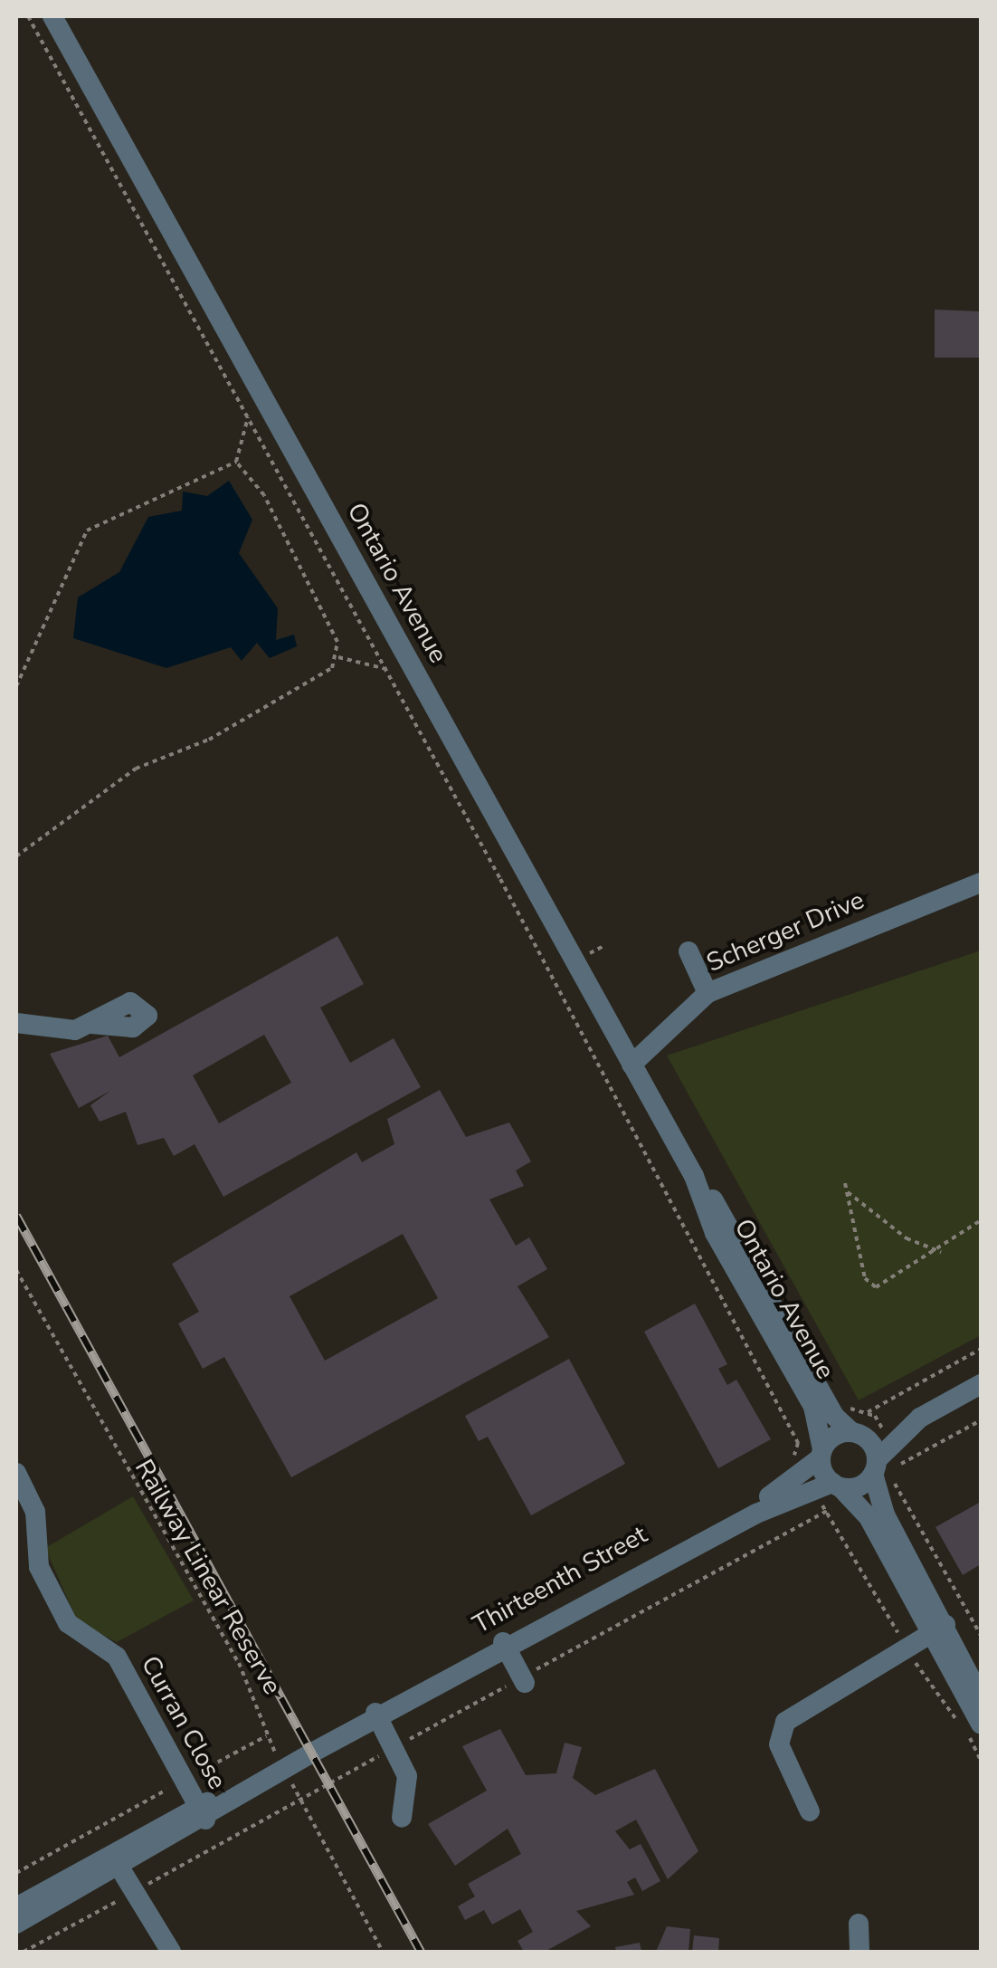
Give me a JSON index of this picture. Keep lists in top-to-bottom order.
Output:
{
  "streets": {
    "street": [
      "Ontario Avenue",
      "Scherger Drive",
      "Thirteenth Street",
      "Curran Close"
    ],
    "path": ["Railway Linear Reserve"]
  },
  "crossings": [
    ["Ontario Avenue", "Scherger Drive"],
    ["Ontario Avenue", "Thirteenth Street"],
    ["Railway Linear Reserve", "Thirteenth Street"],
    ["Thirteenth Street", "Curran Close"]
  ]
}
